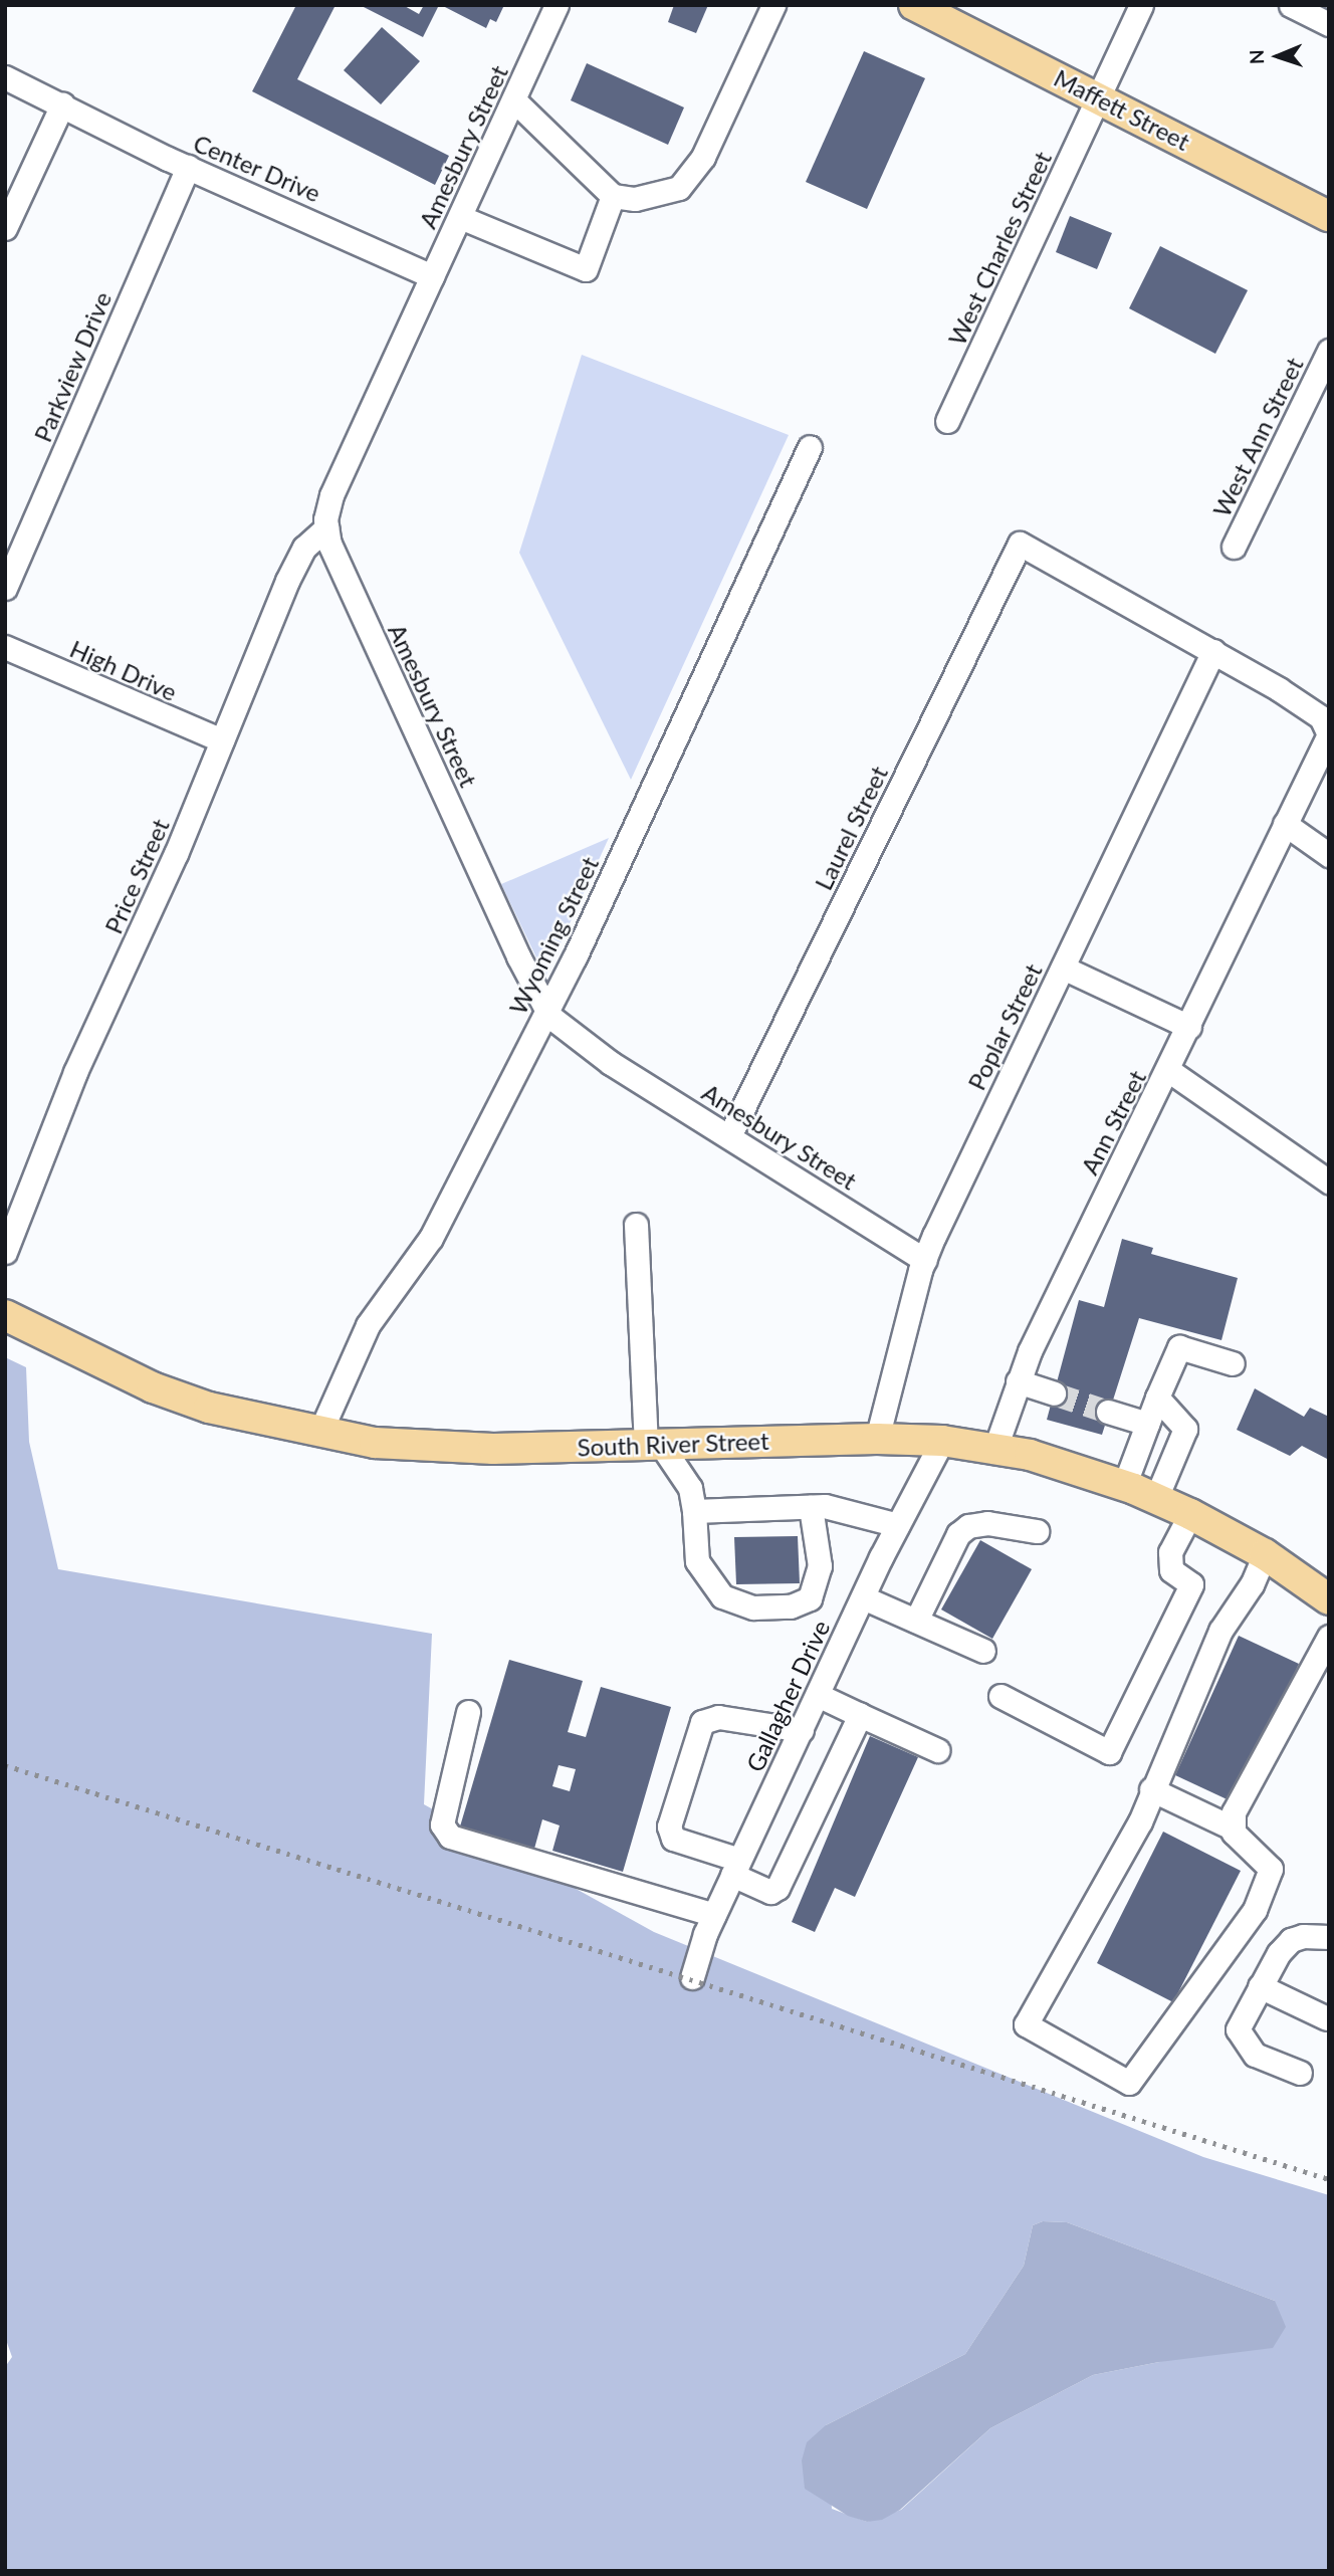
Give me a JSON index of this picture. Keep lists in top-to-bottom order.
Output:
{
  "streets": {
    "main road": ["Maffett Street", "South River Street"],
    "street": [
      "Amesbury Street",
      "Center Drive",
      "West Charles Street",
      "Parkview Drive",
      "West Ann Street",
      "High Drive",
      "Laurel Street",
      "Price Street",
      "Wyoming Street",
      "Poplar Street",
      "Ann Street",
      "Gallagher Drive"
    ]
  },
  "crossings": [
    ["Maffett Street", "West Charles Street"],
    ["Amesbury Street", "Center Drive"],
    ["Amesbury Street", "Laurel Street"],
    ["Amesbury Street", "Price Street"],
    ["Amesbury Street", "Wyoming Street"],
    ["Amesbury Street", "Poplar Street"],
    ["Center Drive", "Parkview Drive"],
    ["High Drive", "Price Street"],
    ["Laurel Street", "Poplar Street"],
    ["Wyoming Street", "South River Street"],
    ["Poplar Street", "South River Street"],
    ["Ann Street", "South River Street"],
    ["South River Street", "Gallagher Drive"]
  ],
  "north": "left"
}
